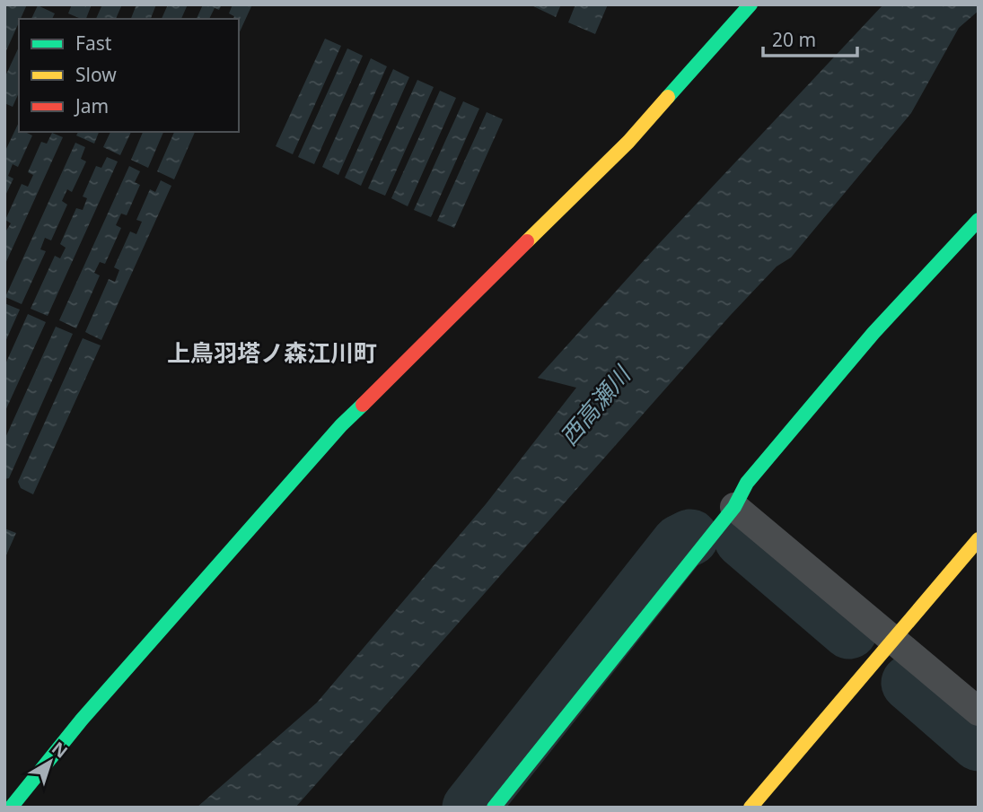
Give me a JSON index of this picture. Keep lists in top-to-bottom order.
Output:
{
  "districts": ["上鳥羽塔ノ森江川町"],
  "water": ["西高瀬川"],
  "legend": ["Fast", "Slow", "Jam"],
  "scale_bar": "20 m",
  "north": "top right"
}
